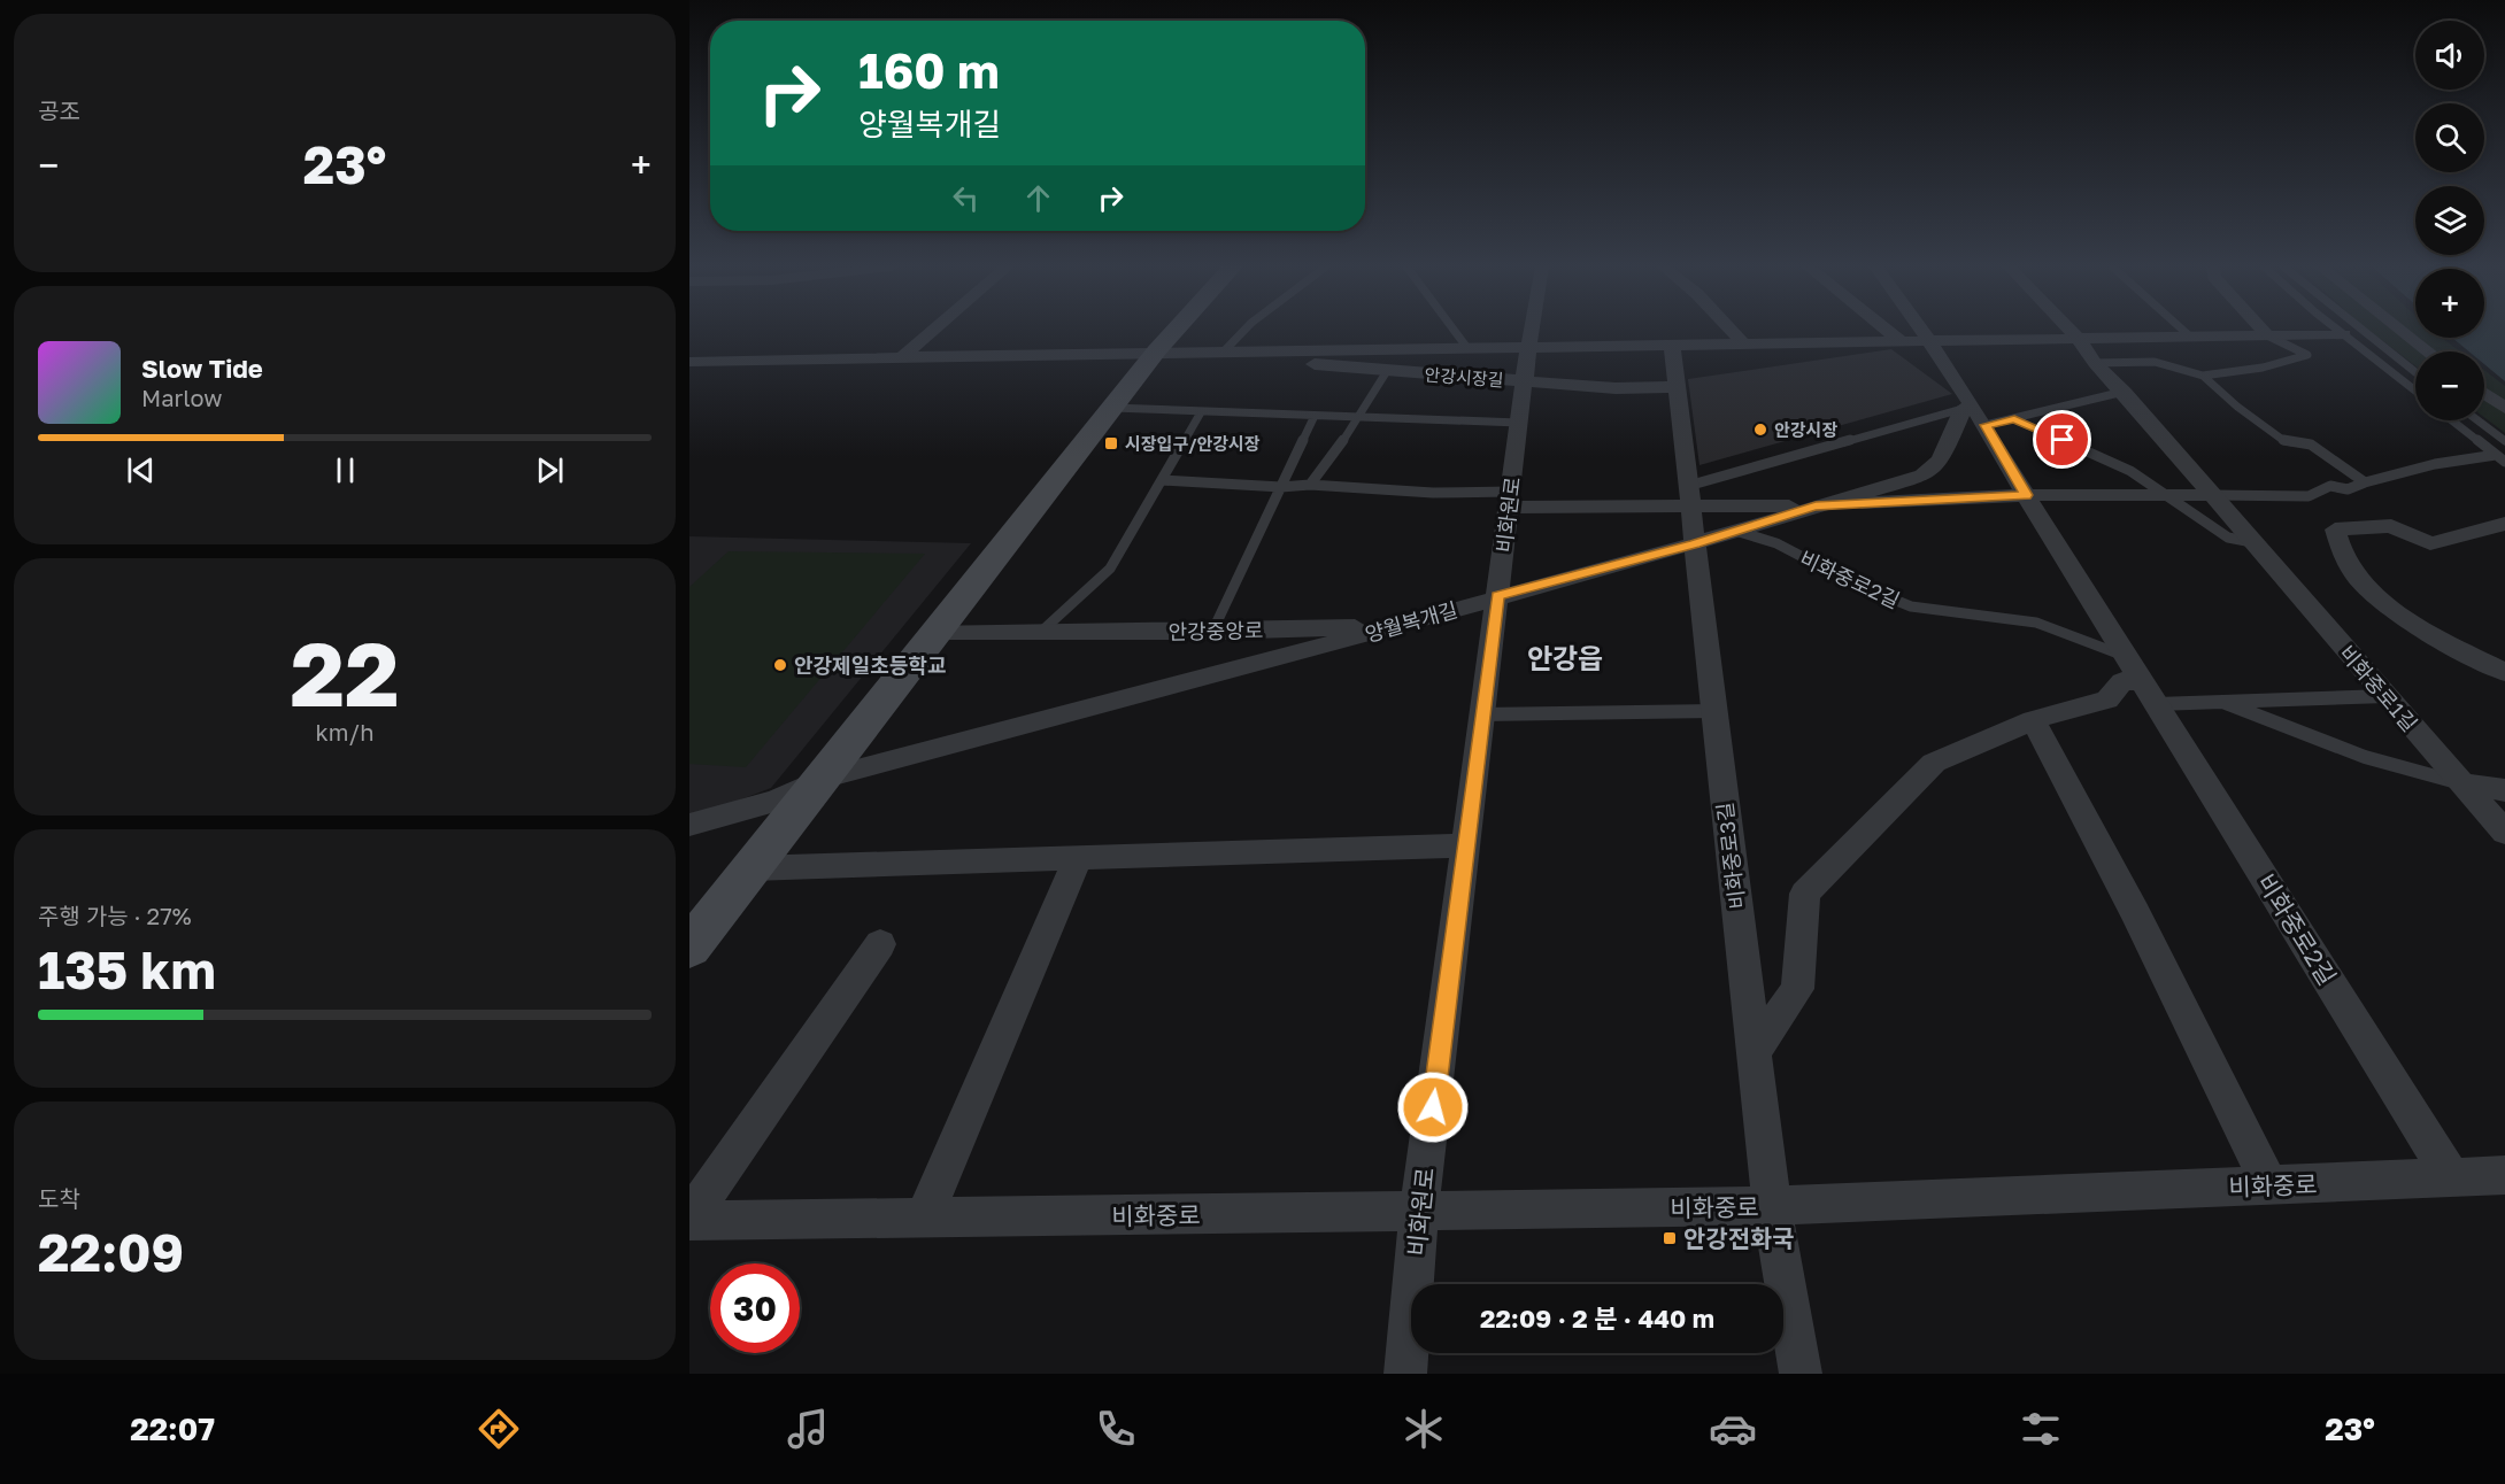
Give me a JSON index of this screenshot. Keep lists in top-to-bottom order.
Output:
{
  "streets": {
    "street": [
      "안강시장길",
      "비화원로",
      "비화중로2길",
      "양월복개길",
      "안강중앙로",
      "비화중로1길",
      "비화중로3길",
      "비화중로"
    ]
  },
  "crossings": [
    ["안강시장길", "비화원로"],
    ["안강시장길", "비화중로3길"],
    ["비화원로", "양월복개길"],
    ["비화원로", "비화중로"],
    ["비화중로2길", "양월복개길"],
    ["비화중로2길", "비화중로"],
    ["양월복개길", "안강중앙로"],
    ["양월복개길", "비화중로3길"],
    ["비화중로3길", "비화중로"]
  ],
  "districts": ["안강읍"],
  "places": {
    "other": ["안강시장", "안강제일초등학교"],
    "transit": ["시장입구/안강시장", "안강전화국"]
  },
  "page": {
    "tile": [
      "공조",
      ["22", "km/h"],
      ["주행 가능 · 27%", "135 km"],
      ["도착", "22:09"]
    ],
    "map_buttons": ["+", "−"],
    "turn": ["160 m", "양월복개길"],
    "heat": ["−", "23°", "+"],
    "song": ["Slow Tide", "Marlow"],
    "limit": "30",
    "trip": "22:09 · 2 분 · 440 m",
    "tabs": ["22:07", "23°"]
  }
}
